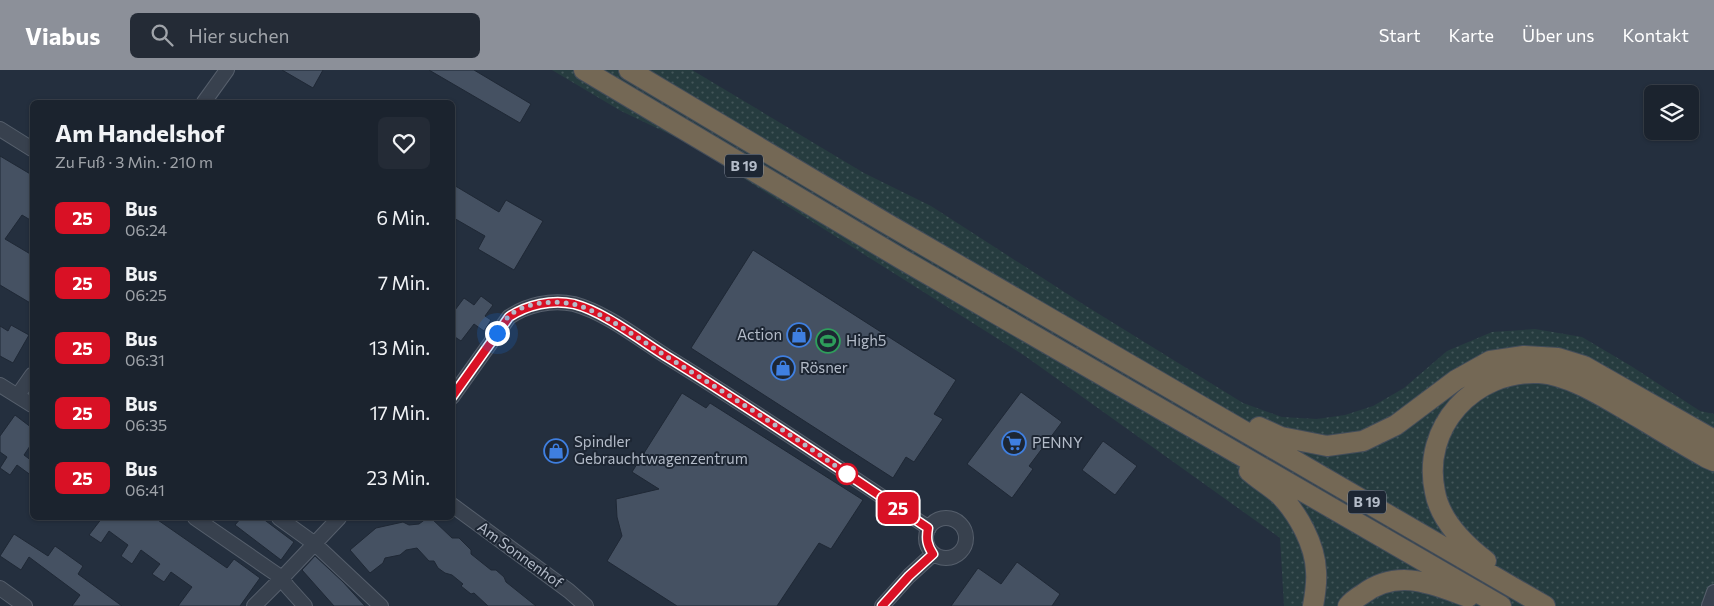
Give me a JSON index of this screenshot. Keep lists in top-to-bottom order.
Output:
{
  "streets": {
    "highway": ["B 19"],
    "street": ["Am Sonnenhof"]
  },
  "places": {
    "shop": ["Action", "Rösner", "Spindler Gebrauchtwagenzentrum"],
    "sports": ["High5"],
    "supermarket": ["PENNY"]
  },
  "lines": ["bus line 25"],
  "page": {
    "header": "Viabus",
    "search": "Hier suchen",
    "nav": [
      "Start",
      "Karte",
      "Über uns",
      "Kontakt"
    ],
    "on_map": "25",
    "heading": ["Am Handelshof", "Zu Fuß · 3 Min. · 210 m"],
    "list": [
      {
        "mark": "25",
        "name": "Bus",
        "note": "06:24",
        "value": "6 Min."
      },
      {
        "mark": "25",
        "name": "Bus",
        "note": "06:25",
        "value": "7 Min."
      },
      {
        "mark": "25",
        "name": "Bus",
        "note": "06:31",
        "value": "13 Min."
      },
      {
        "mark": "25",
        "name": "Bus",
        "note": "06:35",
        "value": "17 Min."
      },
      {
        "mark": "25",
        "name": "Bus",
        "note": "06:41",
        "value": "23 Min."
      }
    ]
  }
}
